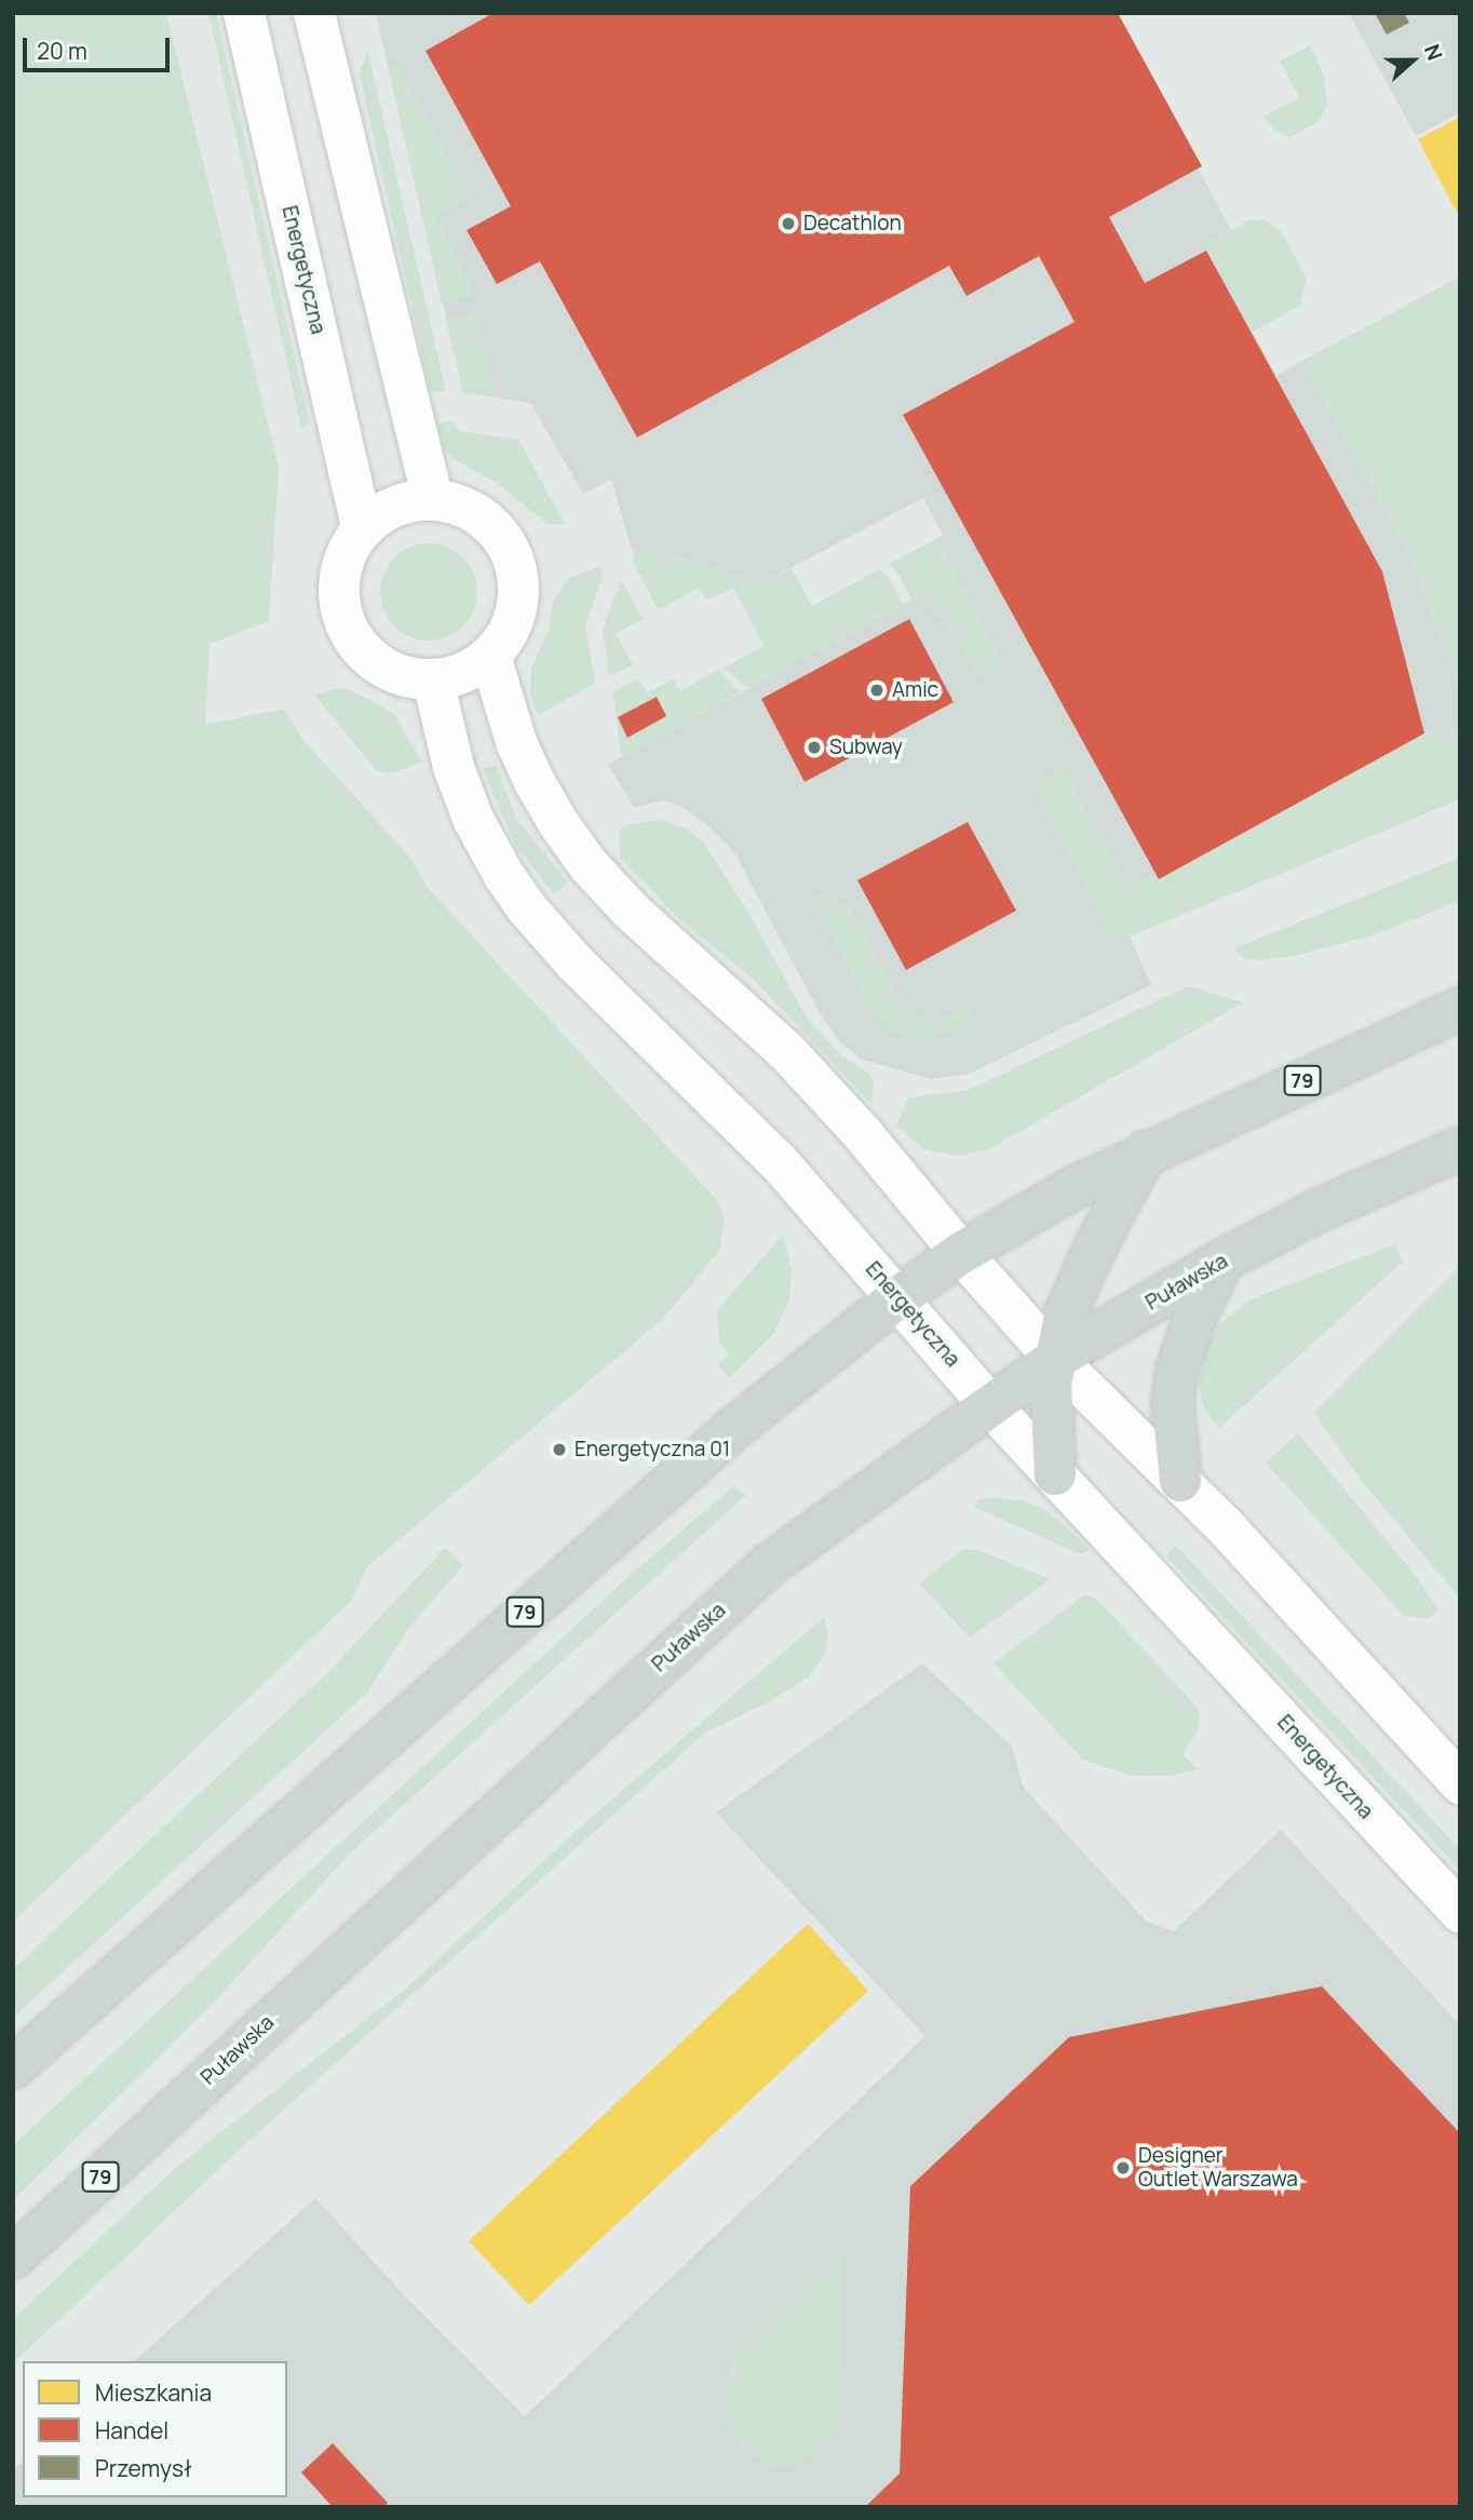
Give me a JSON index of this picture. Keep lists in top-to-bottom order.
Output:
{
  "streets": {
    "main road": ["79", "Puławska"],
    "street": ["Energetyczna"]
  },
  "crossings": [
    ["Energetyczna", "79"],
    ["Energetyczna", "Puławska"]
  ],
  "places": [
    "Decathlon",
    "Amic",
    "Subway",
    "Energetyczna 01",
    "Designer Outlet Warszawa"
  ],
  "legend": ["Mieszkania", "Handel", "Przemysł"],
  "scale_bar": "20 m",
  "north": "right"
}
